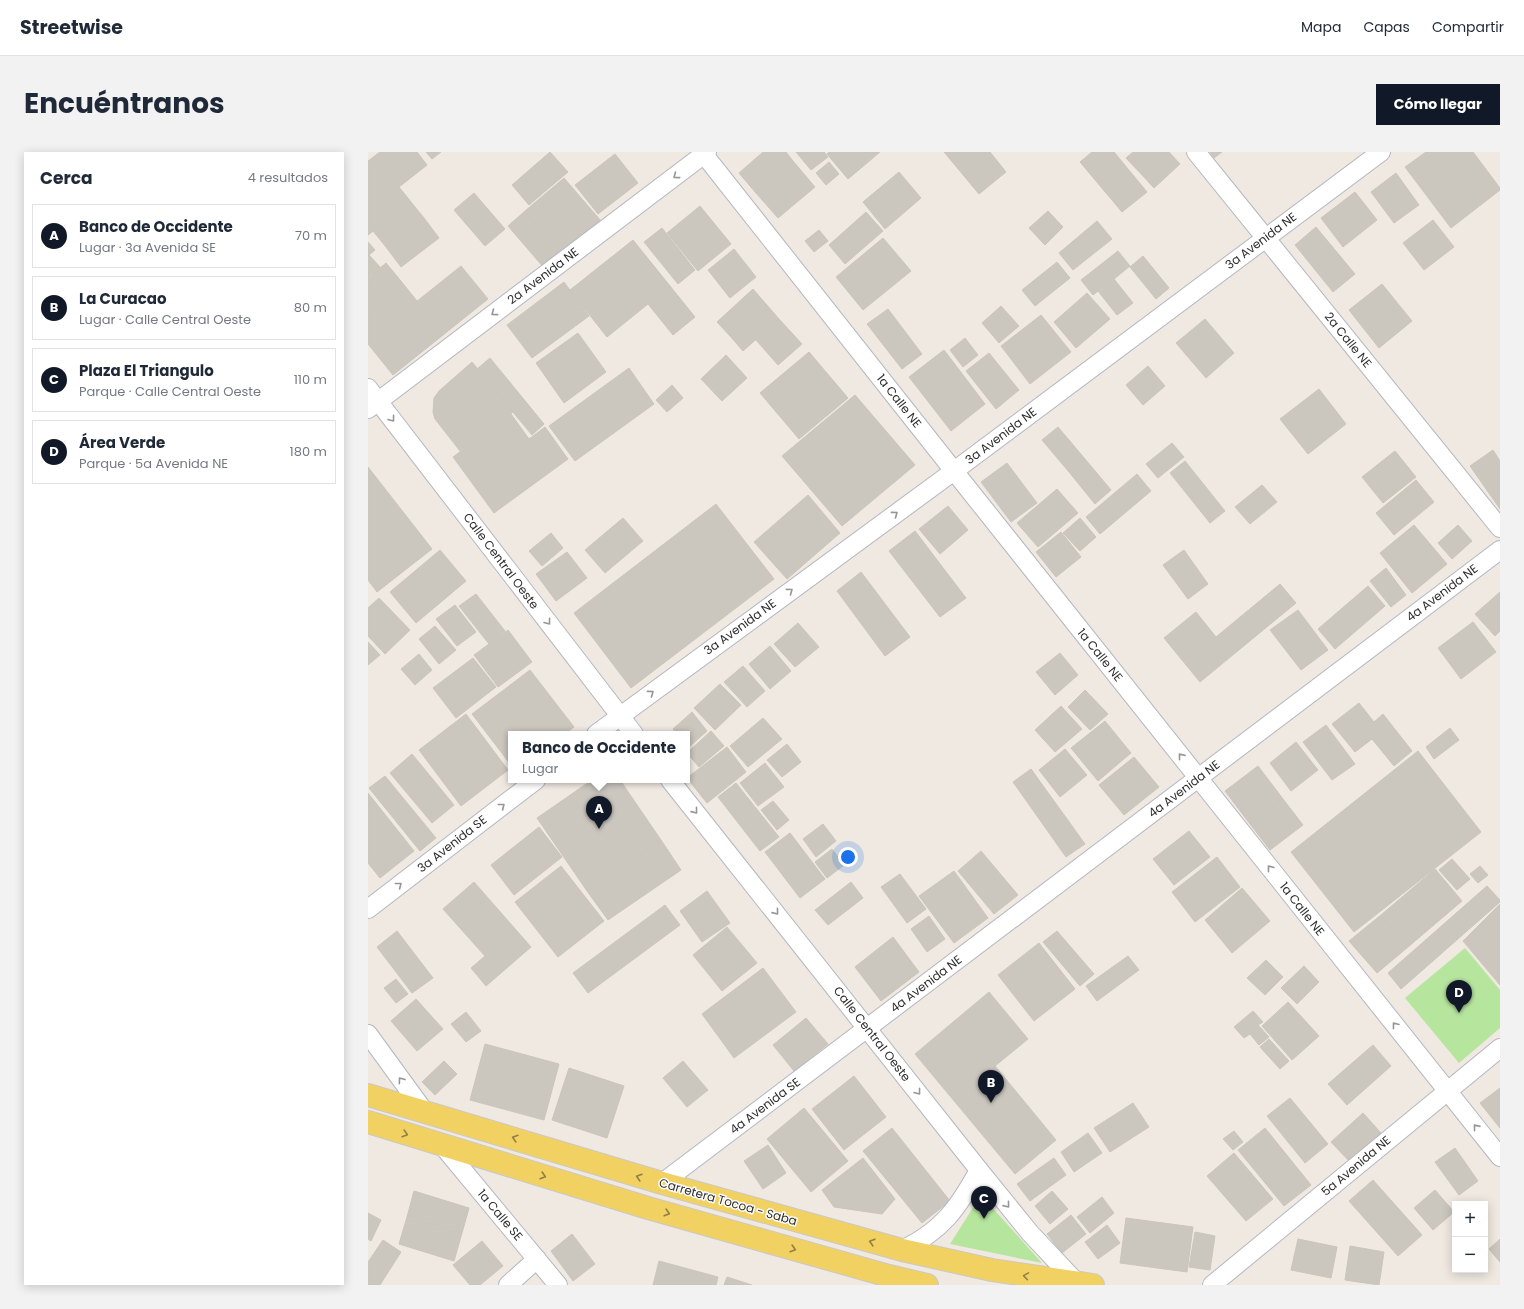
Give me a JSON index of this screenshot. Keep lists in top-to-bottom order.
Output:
{
  "streets": {
    "main road": ["Carretera Tocoa - Saba"],
    "street": [
      "3a Avenida NE",
      "2a Avenida NE",
      "2a Calle NE",
      "1a Calle NE",
      "Calle Central Oeste",
      "4a Avenida NE",
      "3a Avenida SE",
      "4a Avenida SE",
      "5a Avenida NE",
      "1a Calle SE"
    ]
  },
  "crossings": [
    ["3a Avenida NE", "2a Calle NE"],
    ["3a Avenida NE", "1a Calle NE"],
    ["3a Avenida NE", "Calle Central Oeste"],
    ["2a Avenida NE", "1a Calle NE"],
    ["2a Avenida NE", "Calle Central Oeste"],
    ["1a Calle NE", "4a Avenida NE"],
    ["1a Calle NE", "5a Avenida NE"],
    ["Calle Central Oeste", "4a Avenida NE"],
    ["Calle Central Oeste", "4a Avenida SE"],
    ["Calle Central Oeste", "Carretera Tocoa - Saba"],
    ["4a Avenida NE", "4a Avenida SE"],
    ["4a Avenida SE", "Carretera Tocoa - Saba"]
  ],
  "one_way": [
    "3a Avenida NE",
    "2a Avenida NE",
    "1a Calle NE",
    "Calle Central Oeste",
    "3a Avenida SE"
  ],
  "page": {
    "header": "Streetwise",
    "nav": ["Mapa", "Capas", "Compartir"],
    "title": "Encuéntranos",
    "buttons": "Cómo llegar",
    "heading": ["Cerca", "4 resultados"],
    "list": [
      {
        "mark": "A",
        "name": "Banco de Occidente",
        "note": "Lugar · 3a Avenida SE",
        "value": "70 m"
      },
      {
        "mark": "B",
        "name": "La Curacao",
        "note": "Lugar · Calle Central Oeste",
        "value": "80 m"
      },
      {
        "mark": "C",
        "name": "Plaza El Triangulo",
        "note": "Parque · Calle Central Oeste",
        "value": "110 m"
      },
      {
        "mark": "D",
        "name": "Área Verde",
        "note": "Parque · 5a Avenida NE",
        "value": "180 m"
      }
    ],
    "popup": ["Banco de Occidente", "Lugar"],
    "pins": [
      "A",
      "D",
      "B",
      "C"
    ],
    "map_buttons": ["+", "−"]
  }
}
